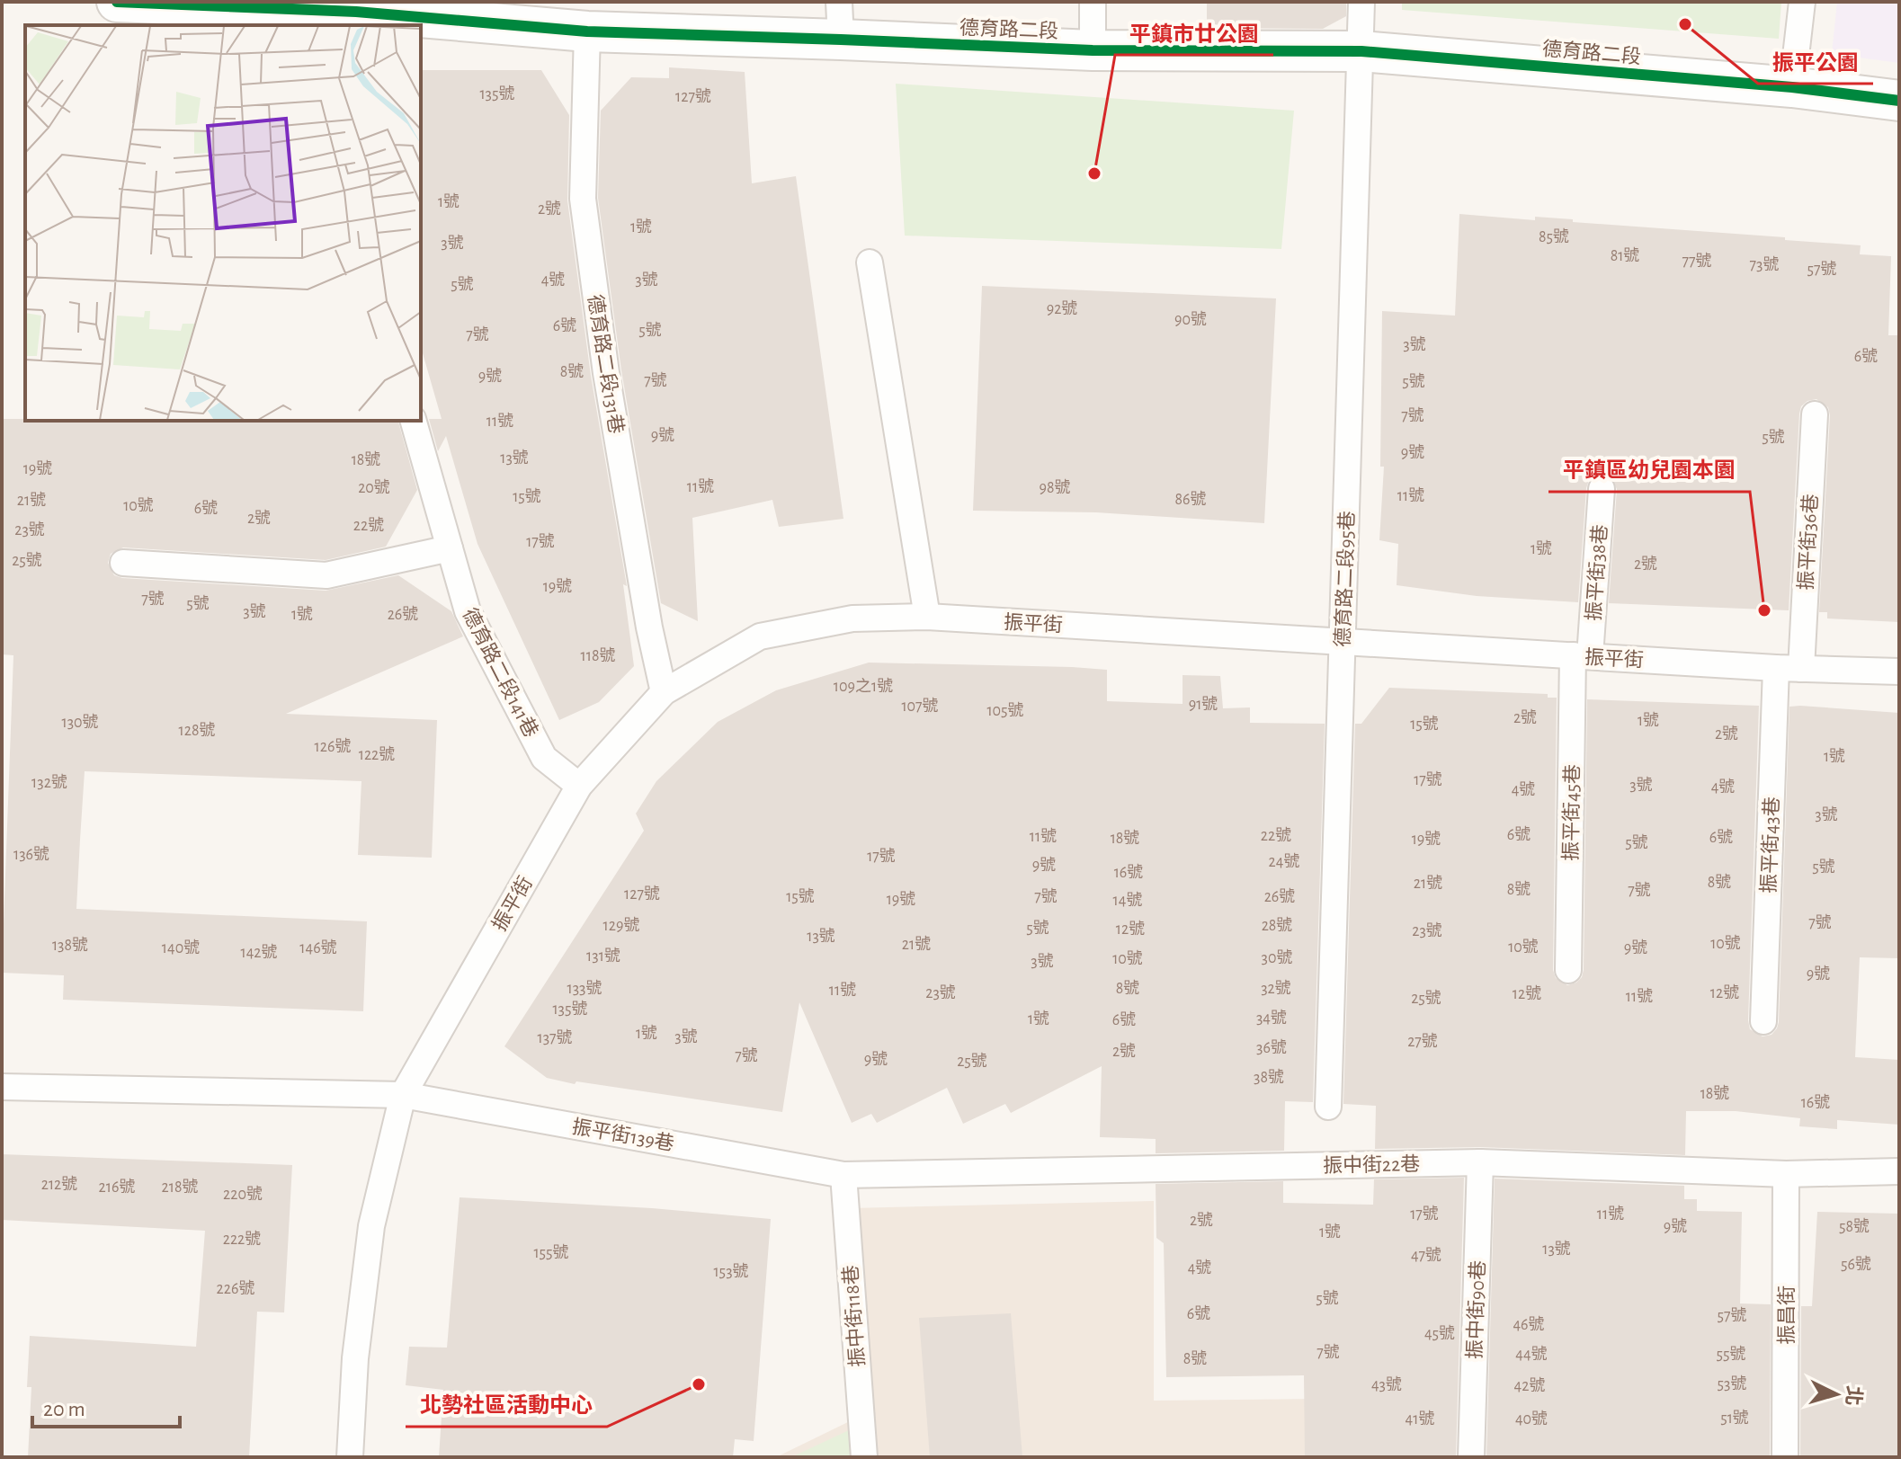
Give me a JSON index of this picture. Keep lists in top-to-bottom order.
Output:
{
  "streets": {
    "street": ["德育路二段"],
    "lane": [
      "德育路二段131巷",
      "振平街36巷",
      "振平街38巷",
      "德育路二段95巷",
      "振平街",
      "德育路二段141巷",
      "振平街45巷",
      "振平街43巷",
      "振平街139巷",
      "振中街22巷",
      "振中街90巷",
      "振昌街",
      "振中街118巷"
    ]
  },
  "crossings": [
    ["德育路二段", "德育路二段131巷"],
    ["德育路二段", "德育路二段95巷"],
    ["德育路二段131巷", "振平街"],
    ["振平街36巷", "振平街"],
    ["振平街36巷", "振平街43巷"],
    ["振平街38巷", "振平街"],
    ["振平街38巷", "振平街45巷"],
    ["德育路二段95巷", "振平街"],
    ["振平街", "德育路二段141巷"],
    ["振平街", "振平街45巷"],
    ["振平街", "振平街43巷"],
    ["振平街", "振平街139巷"],
    ["振平街139巷", "振中街22巷"],
    ["振平街139巷", "振中街118巷"],
    ["振中街22巷", "振中街90巷"],
    ["振中街22巷", "振昌街"],
    ["振中街22巷", "振中街118巷"]
  ],
  "places": [
    "振平公園",
    "平鎮市廿公園",
    "平鎮區幼兒園本園",
    "北勢社區活動中心"
  ],
  "house_numbers": [
    "135號",
    "127號",
    "1號",
    "2號",
    "1號",
    "85號",
    "3號",
    "81號",
    "77號",
    "73號",
    "57號",
    "4號",
    "3號",
    "5號",
    "92號",
    "90號",
    "6號",
    "5號",
    "7號",
    "3號",
    "6號",
    "8號",
    "9號",
    "7號",
    "5號",
    "7號",
    "11號",
    "9號",
    "5號",
    "9號",
    "13號",
    "18號",
    "19號",
    "11號",
    "20號",
    "98號",
    "11號",
    "15號",
    "86號",
    "21號",
    "10號",
    "6號",
    "2號",
    "22號",
    "23號",
    "17號",
    "1號",
    "25號",
    "2號",
    "19號",
    "7號",
    "5號",
    "3號",
    "1號",
    "26號",
    "118號",
    "109之1號",
    "91號",
    "107號",
    "105號",
    "2號",
    "1號",
    "130號",
    "15號",
    "128號",
    "2號",
    "126號",
    "122號",
    "1號",
    "17號",
    "132號",
    "3號",
    "4號",
    "4號",
    "3號",
    "6號",
    "22號",
    "11號",
    "6號",
    "18號",
    "19號",
    "5號",
    "136號",
    "17號",
    "24號",
    "9號",
    "5號",
    "16號",
    "8號",
    "21號",
    "8號",
    "7號",
    "127號",
    "15號",
    "7號",
    "26號",
    "19號",
    "14號",
    "7號",
    "129號",
    "28號",
    "5號",
    "12號",
    "23號",
    "13號",
    "10號",
    "21號",
    "138號",
    "10號",
    "140號",
    "146號",
    "9號",
    "142號",
    "131號",
    "30號",
    "10號",
    "3號",
    "9號",
    "133號",
    "8號",
    "32號",
    "11號",
    "23號",
    "12號",
    "12號",
    "11號",
    "25號",
    "135號",
    "34號",
    "1號",
    "6號",
    "1號",
    "3號",
    "137號",
    "27號",
    "36號",
    "2號",
    "7號",
    "9號",
    "25號",
    "38號",
    "18號",
    "16號",
    "212號",
    "216號",
    "218號",
    "220號",
    "17號",
    "11號",
    "2號",
    "9號",
    "58號",
    "1號",
    "222號",
    "13號",
    "155號",
    "47號",
    "56號",
    "4號",
    "153號",
    "226號",
    "5號",
    "6號",
    "57號",
    "46號",
    "45號",
    "7號",
    "44號",
    "55號",
    "8號",
    "53號",
    "43號",
    "42號",
    "51號",
    "41號",
    "40號"
  ],
  "scale_bar": "20 m",
  "north": "right"
}
